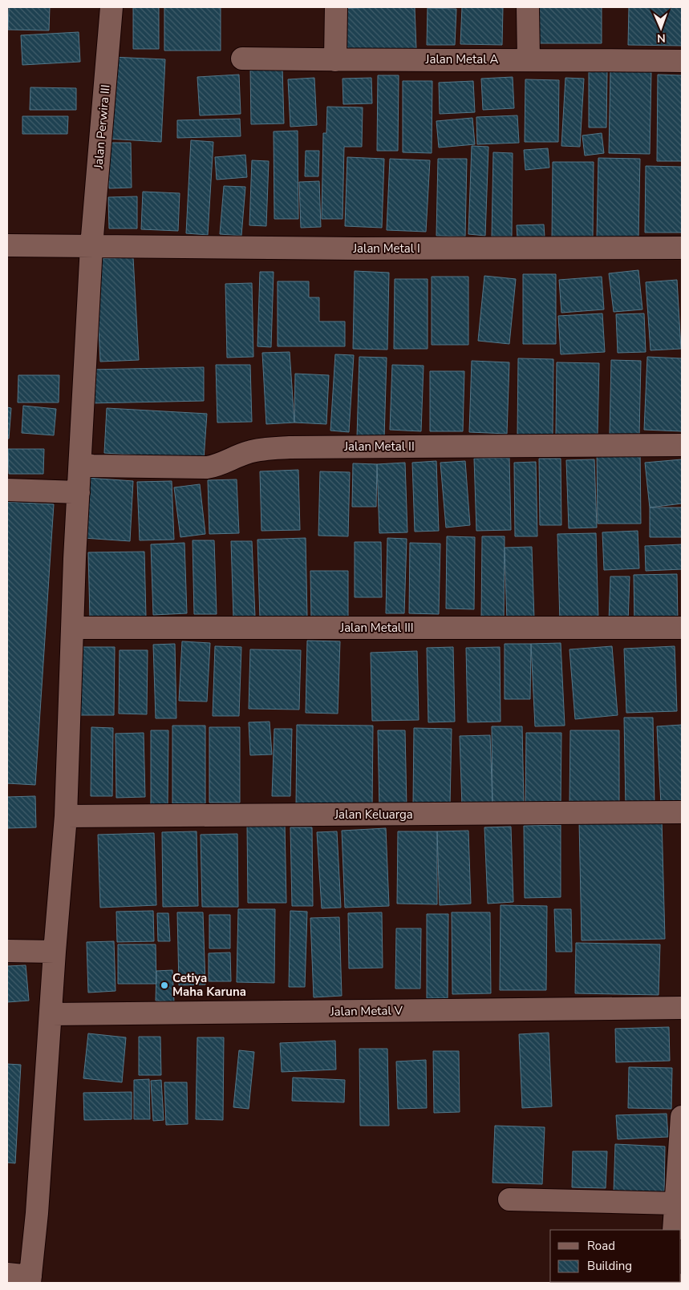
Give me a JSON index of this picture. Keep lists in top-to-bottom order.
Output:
{
  "streets": {
    "street": [
      "Jalan Metal A",
      "Jalan Perwira III",
      "Jalan Metal I",
      "Jalan Metal II",
      "Jalan Metal III",
      "Jalan Keluarga",
      "Jalan Metal V"
    ]
  },
  "crossings": [
    ["Jalan Perwira III", "Jalan Metal I"],
    ["Jalan Perwira III", "Jalan Metal II"],
    ["Jalan Perwira III", "Jalan Metal III"],
    ["Jalan Perwira III", "Jalan Keluarga"],
    ["Jalan Perwira III", "Jalan Metal V"]
  ],
  "places": ["Cetiya Maha Karuna"],
  "legend": ["Road", "Building"],
  "north": "bottom"
}
